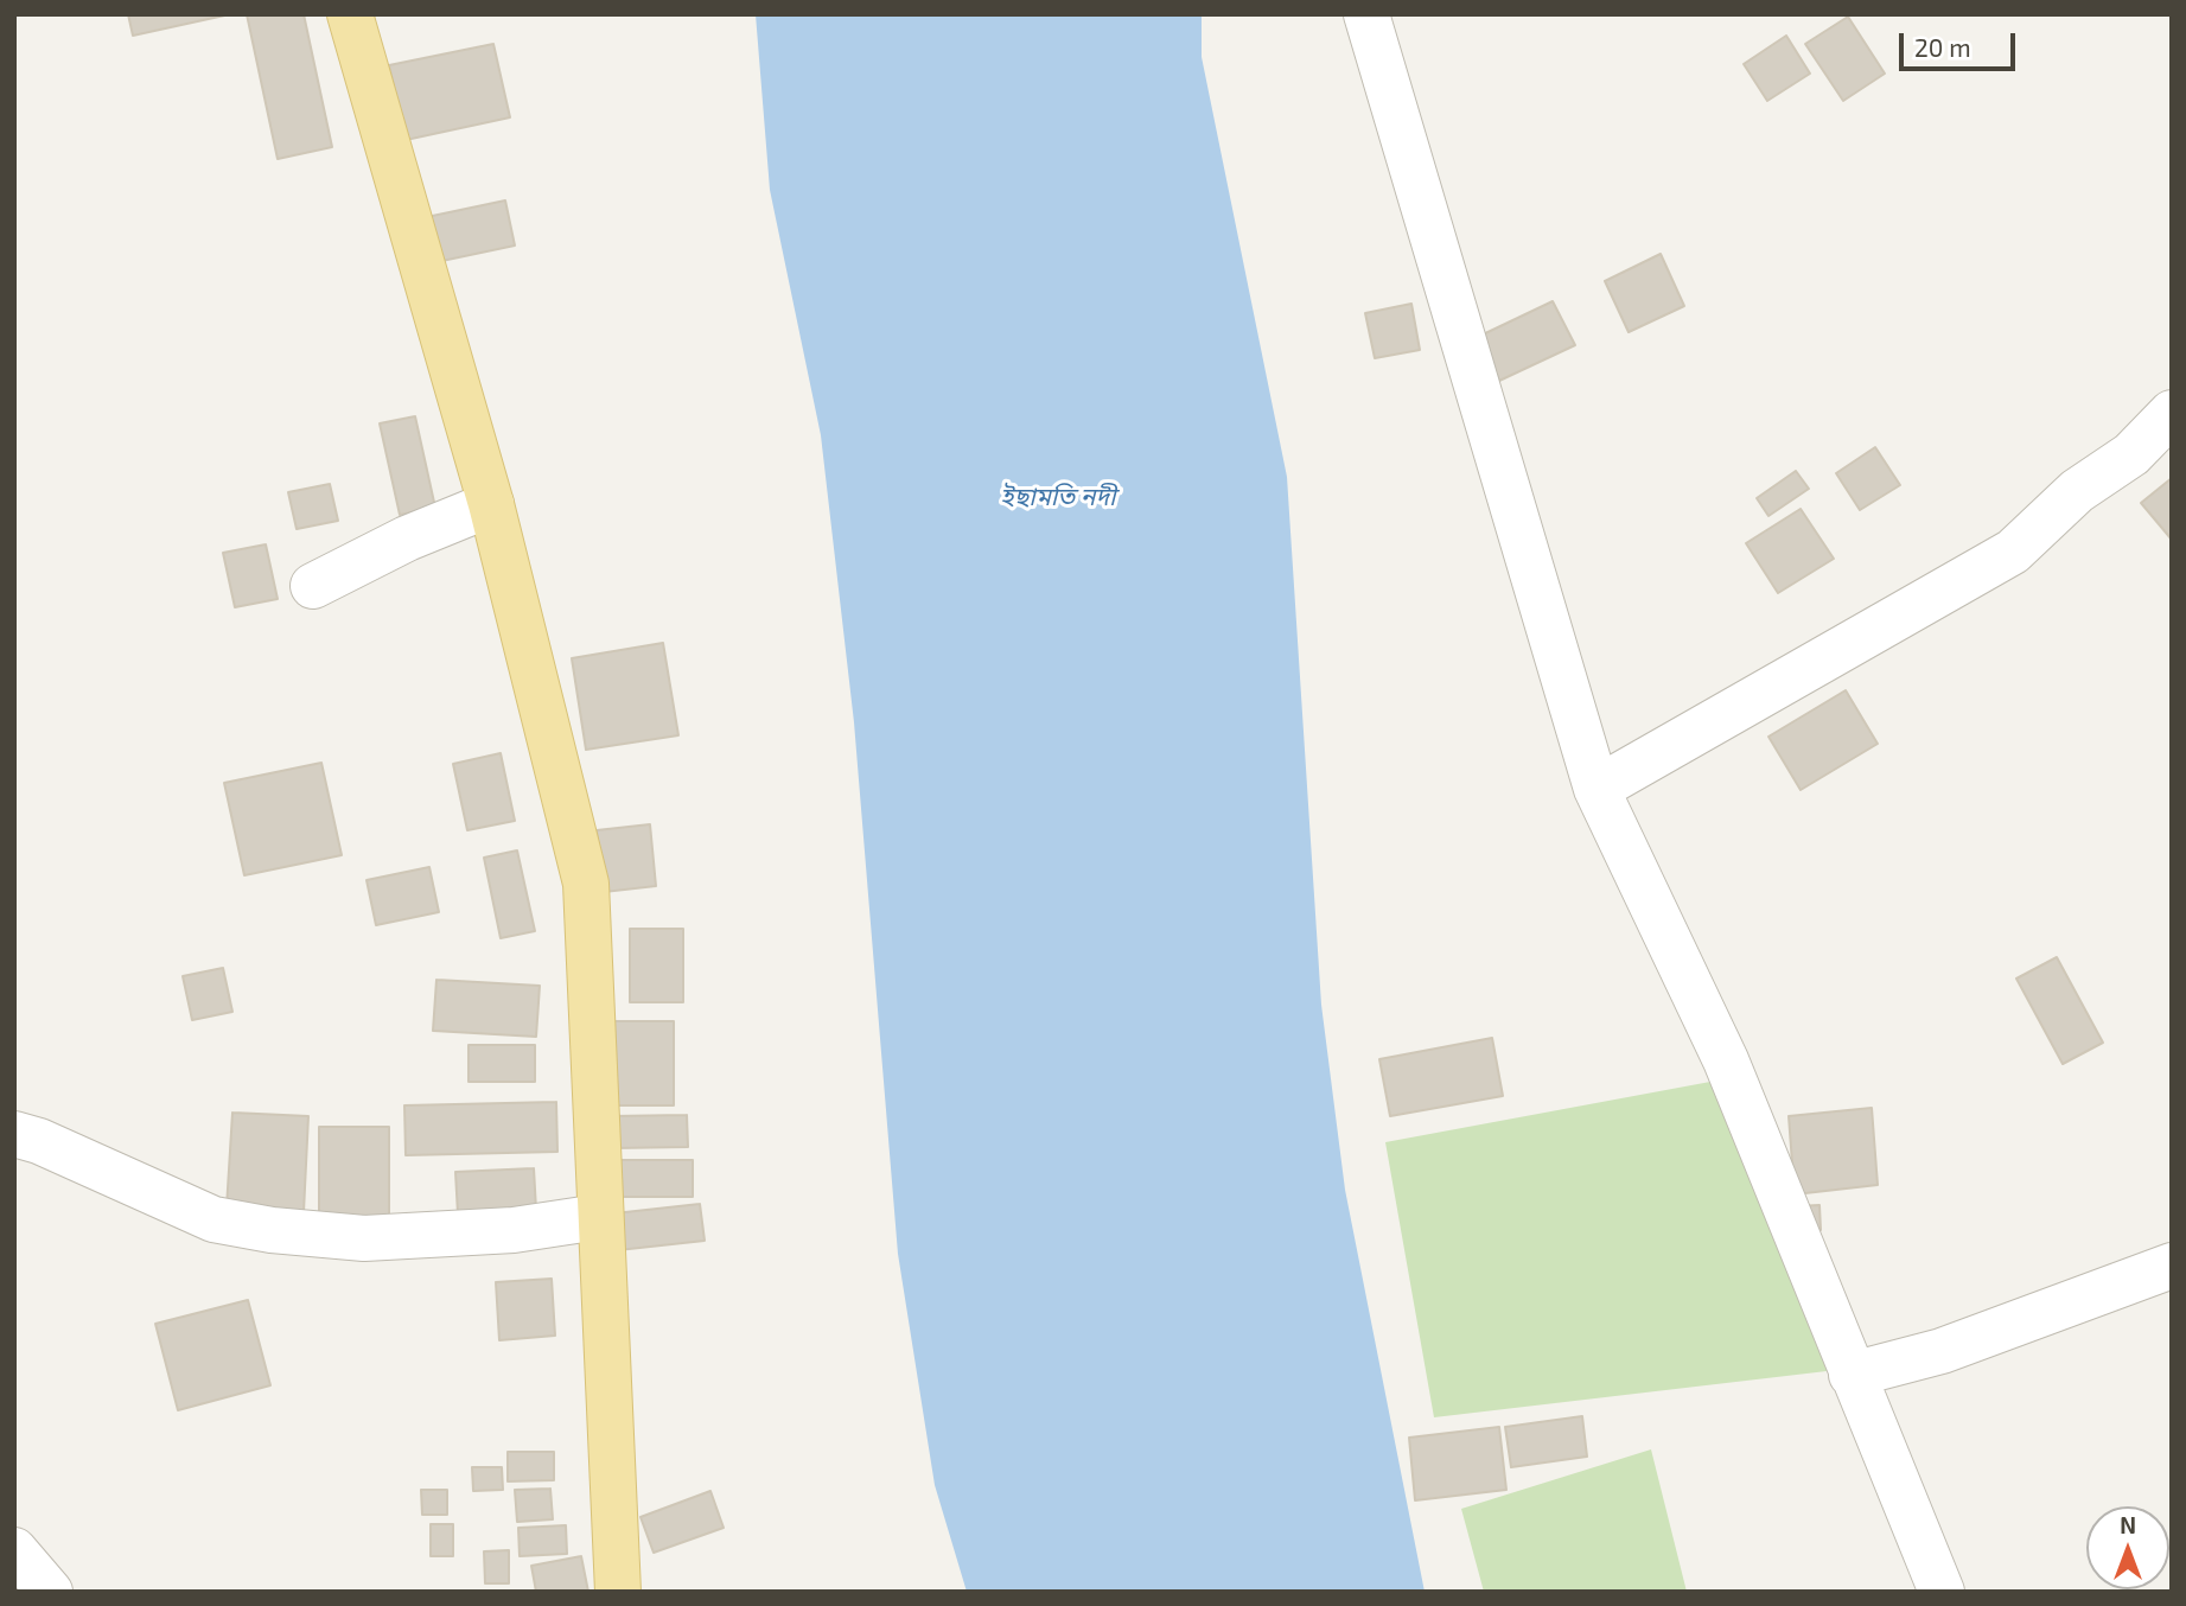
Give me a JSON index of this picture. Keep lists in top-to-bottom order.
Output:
{
  "water": ["ইছামতি নদী"],
  "scale_bar": "20 m",
  "north": "top"
}
